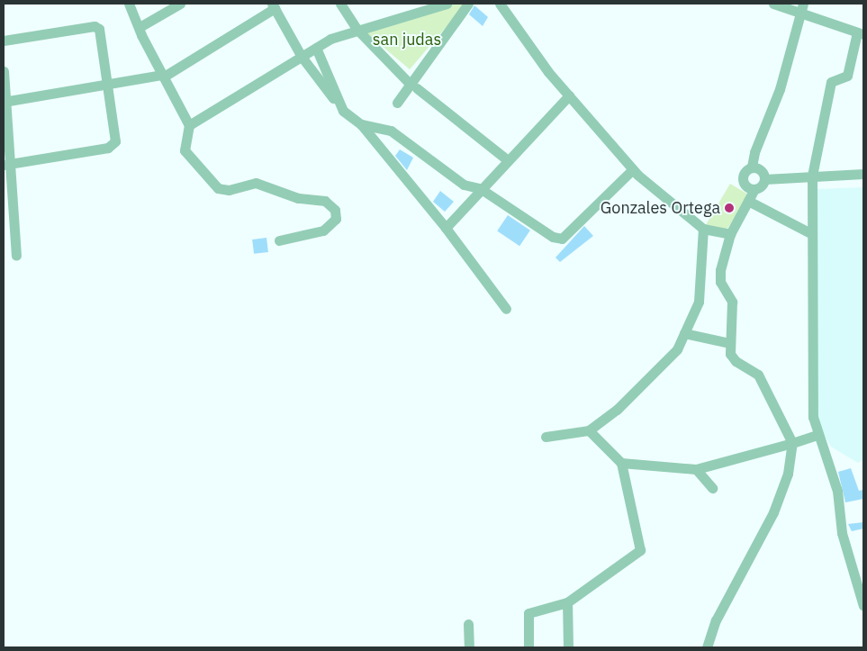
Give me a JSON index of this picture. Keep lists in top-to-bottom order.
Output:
{
  "parks": ["san judas"],
  "places": ["Gonzales Ortega"]
}
